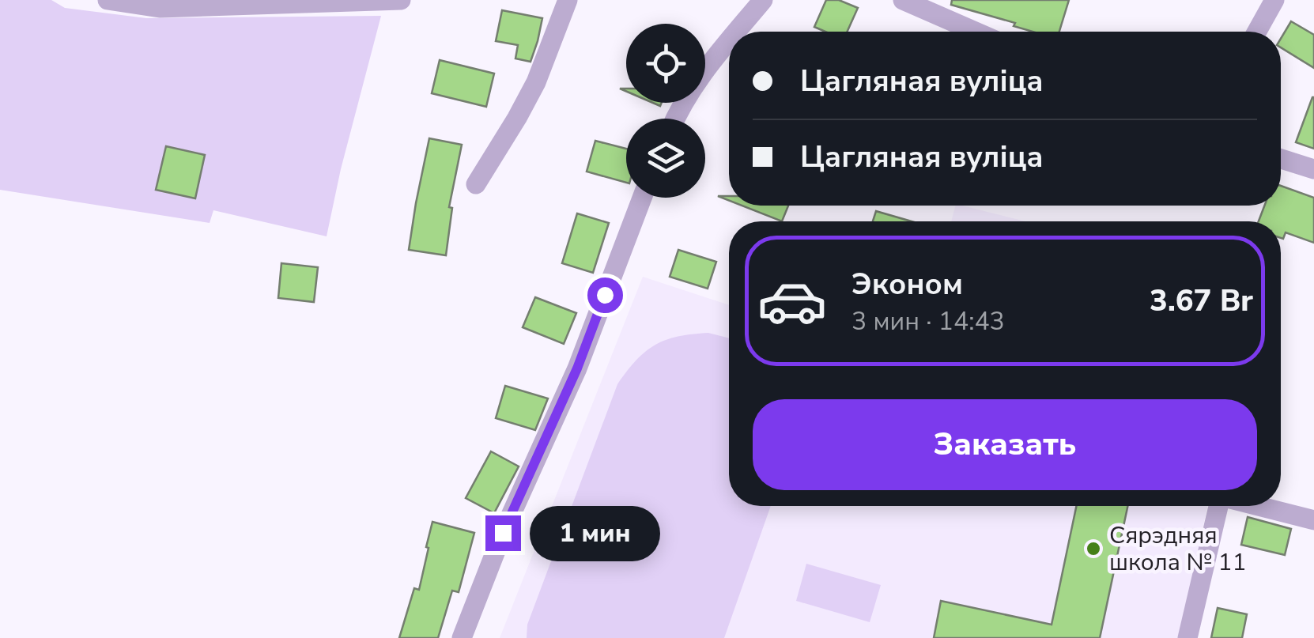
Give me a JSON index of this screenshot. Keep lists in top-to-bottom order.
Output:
{
  "places": ["Сярэдняя школа № 11"],
  "page": {
    "banner": ["Цагляная вуліца", "Цагляная вуліца"],
    "list": [
      {
        "name": "Эконом",
        "note": "3 мин · 14:43",
        "value": "3.67 Br"
      }
    ],
    "buttons": "Заказать",
    "bubble": "1 мин"
  }
}
